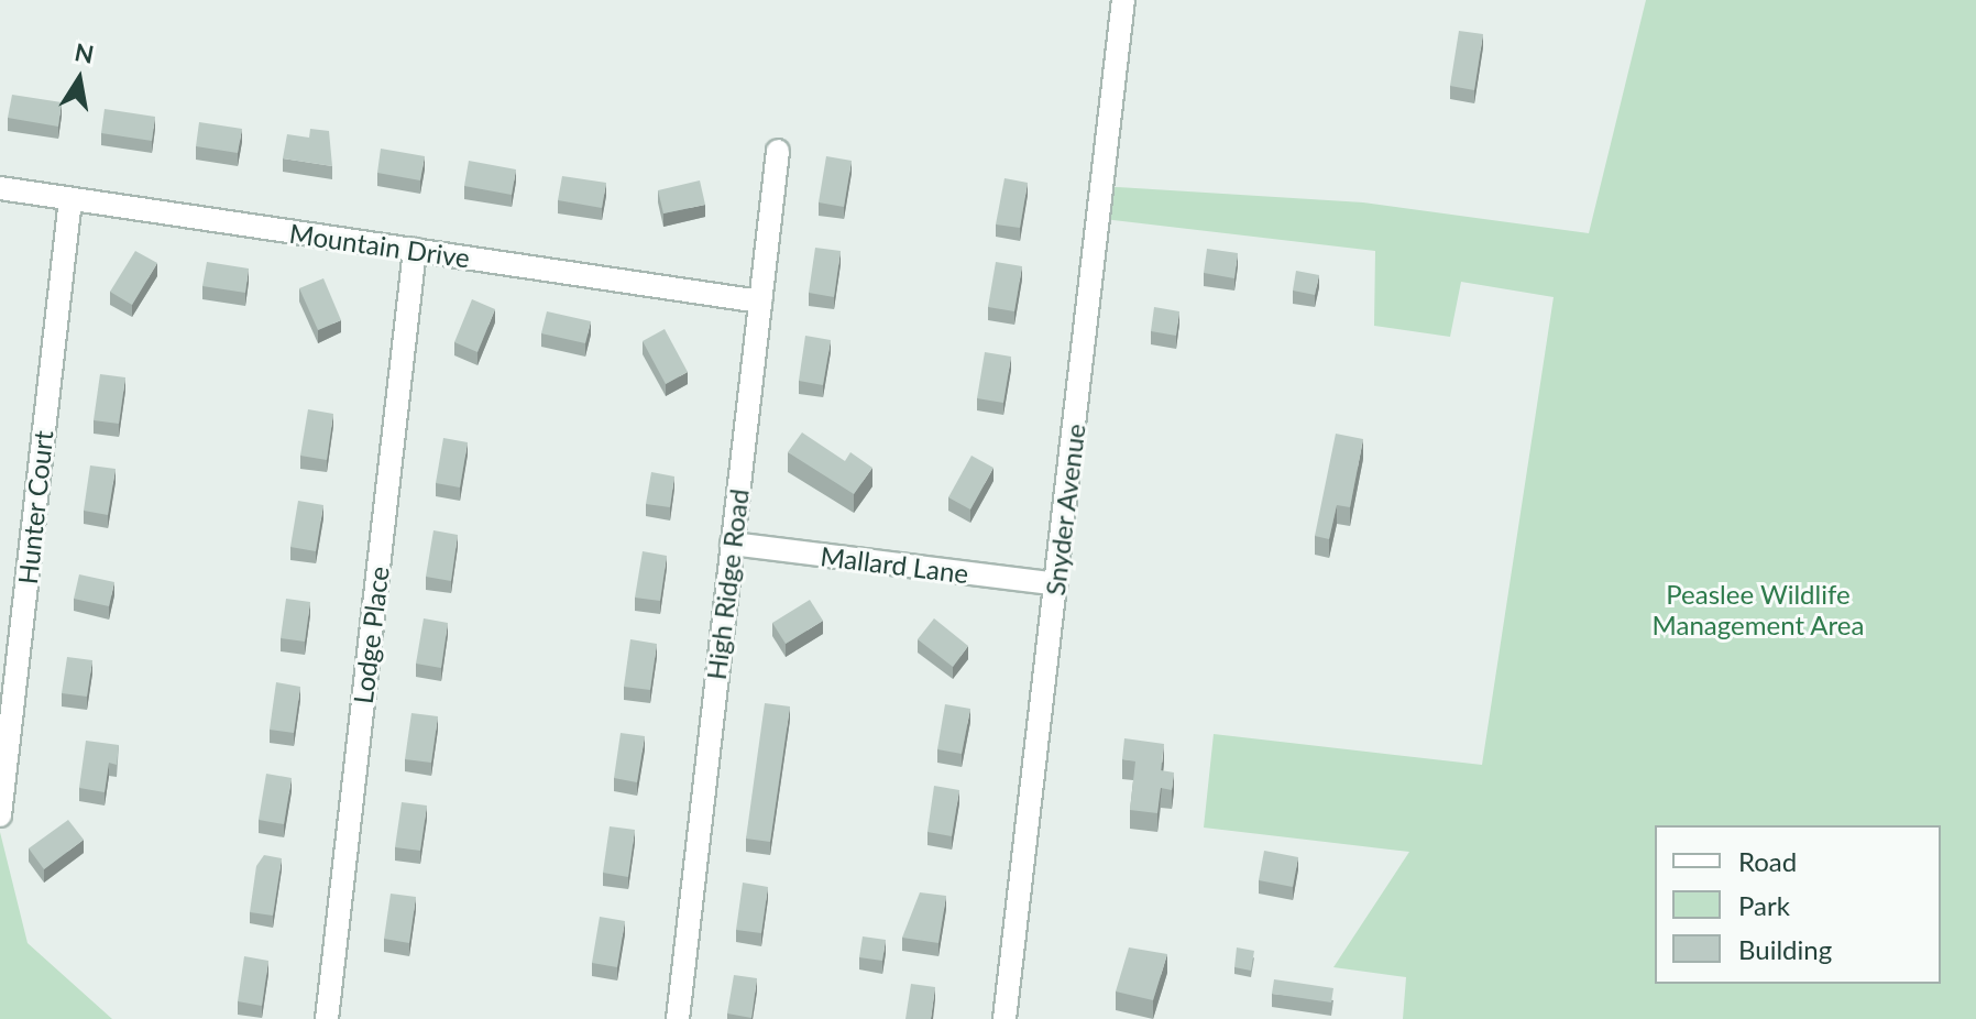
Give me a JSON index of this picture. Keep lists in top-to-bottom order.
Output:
{
  "streets": {
    "street": [
      "Mountain Drive",
      "Hunter Court",
      "Snyder Avenue",
      "Mallard Lane",
      "High Ridge Road",
      "Lodge Place"
    ]
  },
  "crossings": [
    ["Mountain Drive", "Hunter Court"],
    ["Mountain Drive", "High Ridge Road"],
    ["Mountain Drive", "Lodge Place"],
    ["Snyder Avenue", "Mallard Lane"],
    ["Mallard Lane", "High Ridge Road"]
  ],
  "parks": ["Peaslee Wildlife Management Area"],
  "legend": ["Road", "Park", "Building"],
  "north": "top"
}
